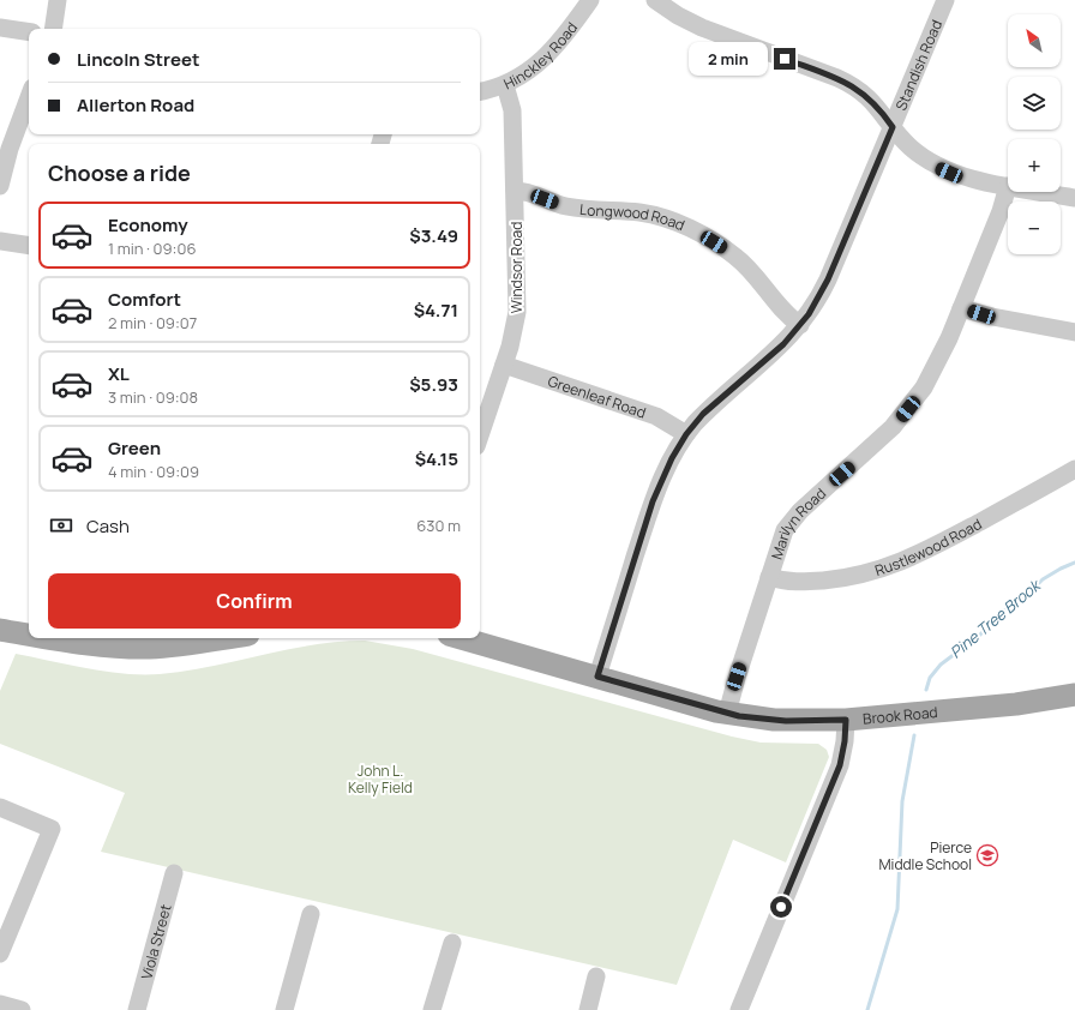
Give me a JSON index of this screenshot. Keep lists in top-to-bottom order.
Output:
{
  "streets": {
    "main road": ["Brook Road"],
    "street": [
      "Hinckley Road",
      "Standish Road",
      "Longwood Road",
      "Windsor Road",
      "Greenleaf Road",
      "Marilyn Road",
      "Rustlewood Road",
      "Viola Street"
    ]
  },
  "crossings": [
    ["Hinckley Road", "Windsor Road"],
    ["Standish Road", "Longwood Road"],
    ["Standish Road", "Greenleaf Road"],
    ["Standish Road", "Brook Road"],
    ["Longwood Road", "Windsor Road"],
    ["Windsor Road", "Greenleaf Road"],
    ["Marilyn Road", "Rustlewood Road"],
    ["Marilyn Road", "Brook Road"]
  ],
  "water": ["Pine Tree Brook"],
  "parks": ["John L. Kelly Field"],
  "places": {
    "school or university": ["Pierce Middle School"]
  },
  "north": "top left",
  "page": {
    "map_buttons": ["+", "−"],
    "banner": ["Lincoln Street", "Allerton Road"],
    "bubble": "2 min",
    "heading": "Choose a ride",
    "list": [
      {
        "name": "Economy",
        "note": "1 min · 09:06",
        "value": "$3.49"
      },
      {
        "name": "Comfort",
        "note": "2 min · 09:07",
        "value": "$4.71"
      },
      {
        "name": "XL",
        "note": "3 min · 09:08",
        "value": "$5.93"
      },
      {
        "name": "Green",
        "note": "4 min · 09:09",
        "value": "$4.15"
      }
    ],
    "pay": ["Cash", "630 m"],
    "buttons": "Confirm"
  }
}
